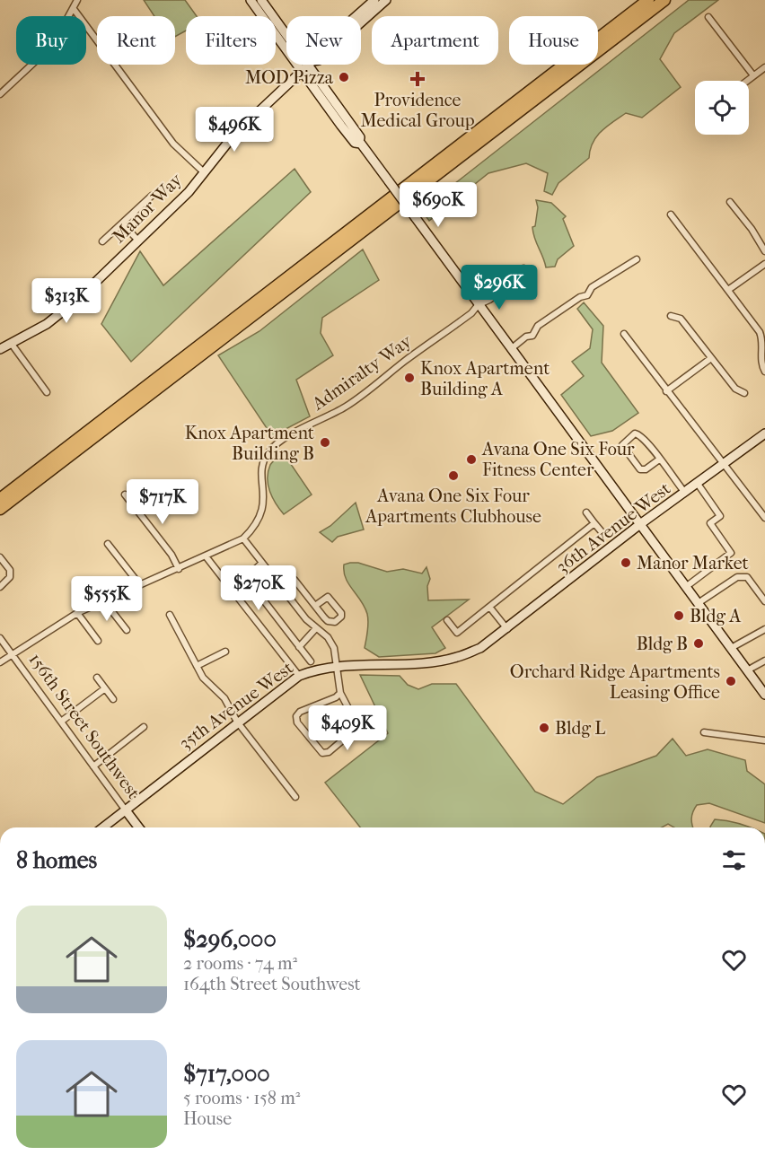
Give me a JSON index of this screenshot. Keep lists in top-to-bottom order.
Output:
{
  "streets": {
    "main road": [
      "Manor Way",
      "36th Avenue West",
      "35th Avenue West",
      "156th Street Southwest"
    ],
    "street": ["Admiralty Way"]
  },
  "crossings": [
    ["Admiralty Way", "156th Street Southwest"],
    ["36th Avenue West", "35th Avenue West"],
    ["35th Avenue West", "156th Street Southwest"]
  ],
  "places": {
    "other": [
      "MOD Pizza",
      "Knox Apartment Building A",
      "Knox Apartment Building B",
      "Avana One Six Four Fitness Center",
      "Avana One Six Four Apartments Clubhouse",
      "Manor Market",
      "Bldg A",
      "Bldg B",
      "Orchard Ridge Apartments Leasing Office",
      "Bldg L"
    ],
    "health": ["Providence Medical Group"]
  },
  "page": {
    "chip": [
      "Buy",
      "Rent",
      "Filters",
      "New",
      "Apartment",
      "House"
    ],
    "price": [
      "$496K",
      "$690K",
      "$296K",
      "$313K",
      "$717K",
      "$270K",
      "$555K",
      "$409K"
    ],
    "heading": "8 homes",
    "list": [
      {
        "name": "$296,000",
        "note": "2 rooms · 74 m² · 164th Street Southwest"
      },
      {
        "name": "$717,000",
        "note": "5 rooms · 158 m² · House"
      }
    ]
  }
}
